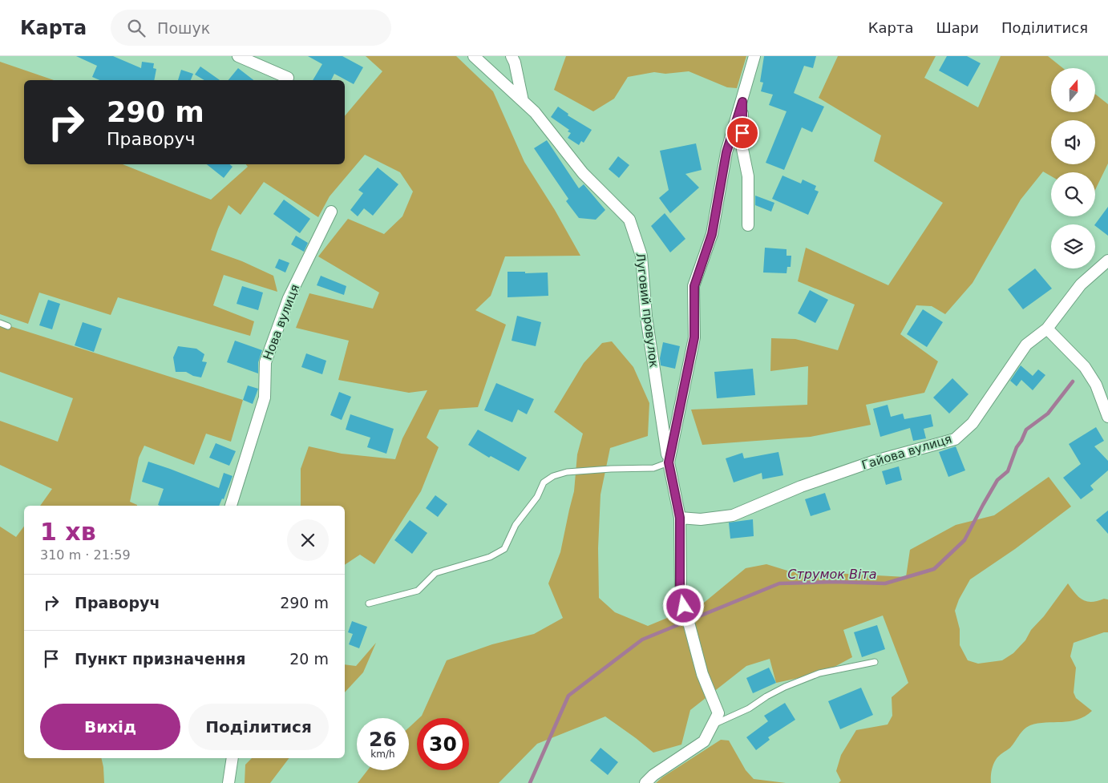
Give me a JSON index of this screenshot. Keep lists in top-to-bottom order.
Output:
{
  "streets": {
    "street": ["Луговий провулок", "Нова вулиця", "Гайова вулиця"]
  },
  "crossings": [
    ["Луговий провулок", "Гайова вулиця"]
  ],
  "water": ["Струмок Віта"],
  "north": "top",
  "page": {
    "header": "Карта",
    "search": "Пошук",
    "nav": ["Карта", "Шари", "Поділитися"],
    "turn": ["290 m", "Праворуч"],
    "heading": ["1 хв", "310 m · 21:59"],
    "list": [
      {
        "name": "Праворуч",
        "value": "290 m"
      },
      {
        "name": "Пункт призначення",
        "value": "20 m"
      }
    ],
    "buttons": ["Вихід", "Поділитися"],
    "speed": "26 km/h",
    "limit": "30"
  }
}
